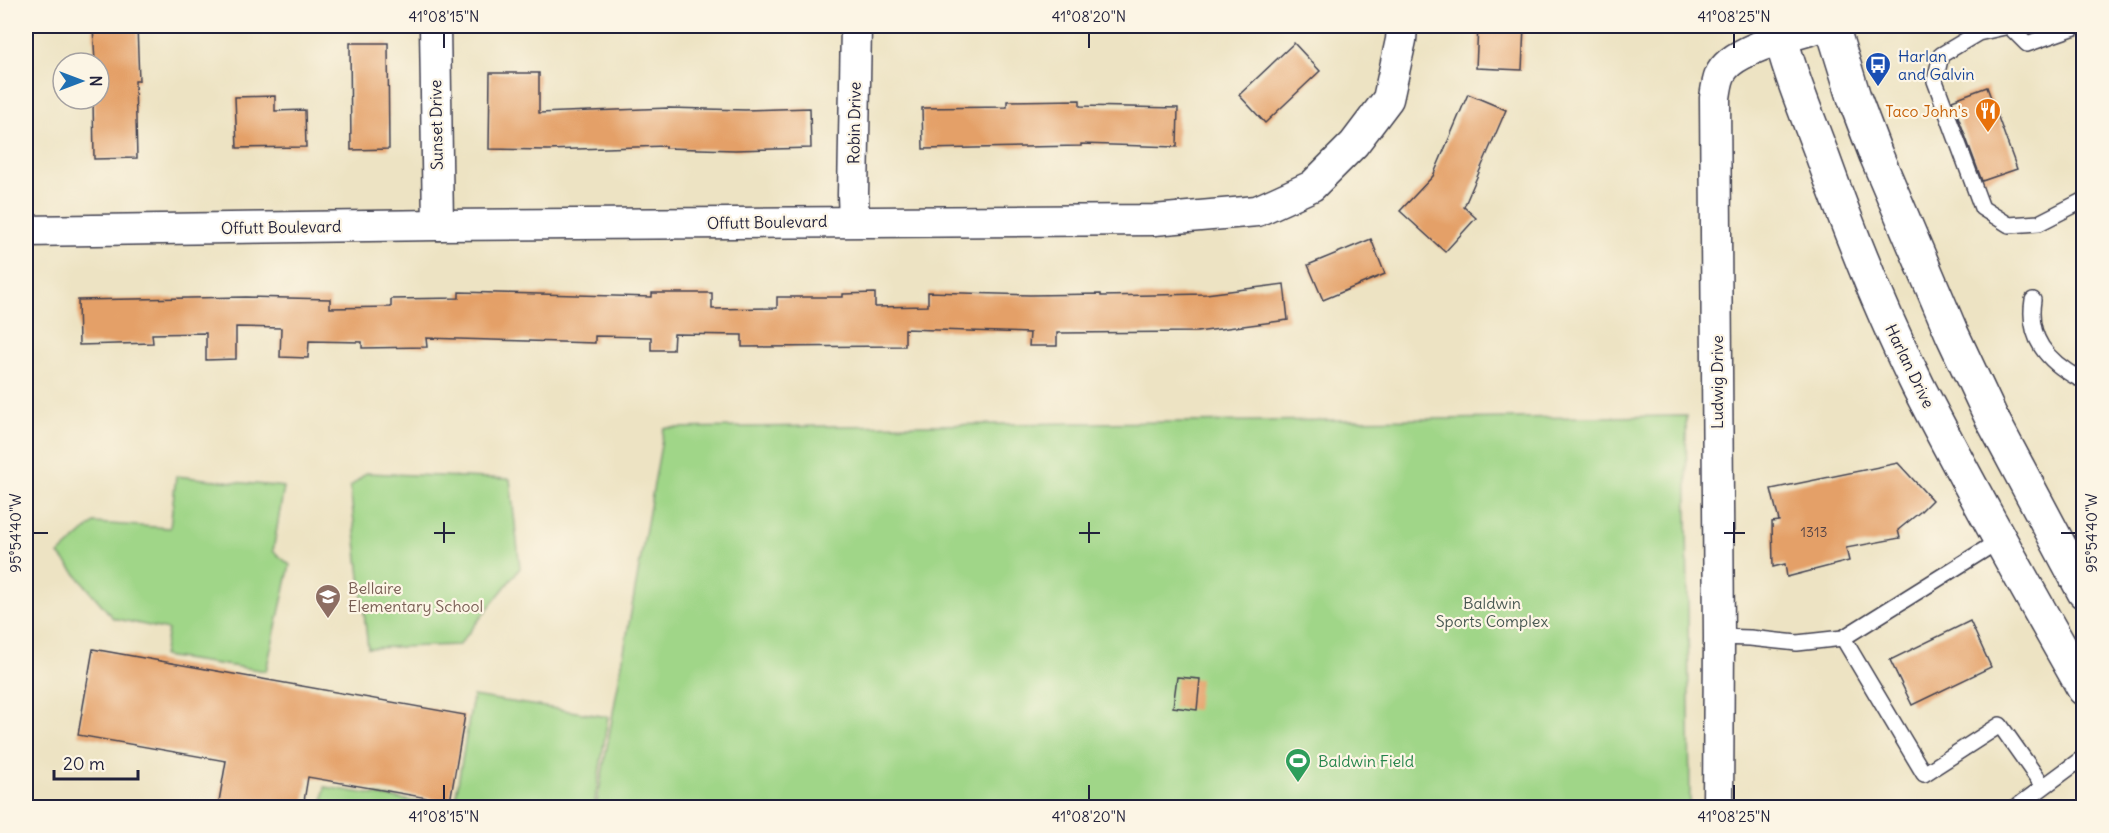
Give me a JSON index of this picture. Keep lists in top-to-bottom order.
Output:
{
  "streets": {
    "main road": ["Harlan Drive"],
    "street": [
      "Robin Drive",
      "Sunset Drive",
      "Offutt Boulevard",
      "Ludwig Drive"
    ]
  },
  "crossings": [
    ["Robin Drive", "Offutt Boulevard"],
    ["Sunset Drive", "Offutt Boulevard"],
    ["Harlan Drive", "Ludwig Drive"]
  ],
  "parks": ["Baldwin Sports Complex"],
  "places": {
    "bus stop": ["Harlan and Galvin"],
    "restaurant": ["Taco John's"],
    "school or university": ["Bellaire Elementary School"],
    "sports": ["Baldwin Field"]
  },
  "house_numbers": ["1313"],
  "scale_bar": "20 m",
  "north": "right",
  "coordinates": [
    "41°08'15\"N",
    "41°08'20\"N",
    "41°08'25\"N",
    "95°54'40\"W"
  ]
}
